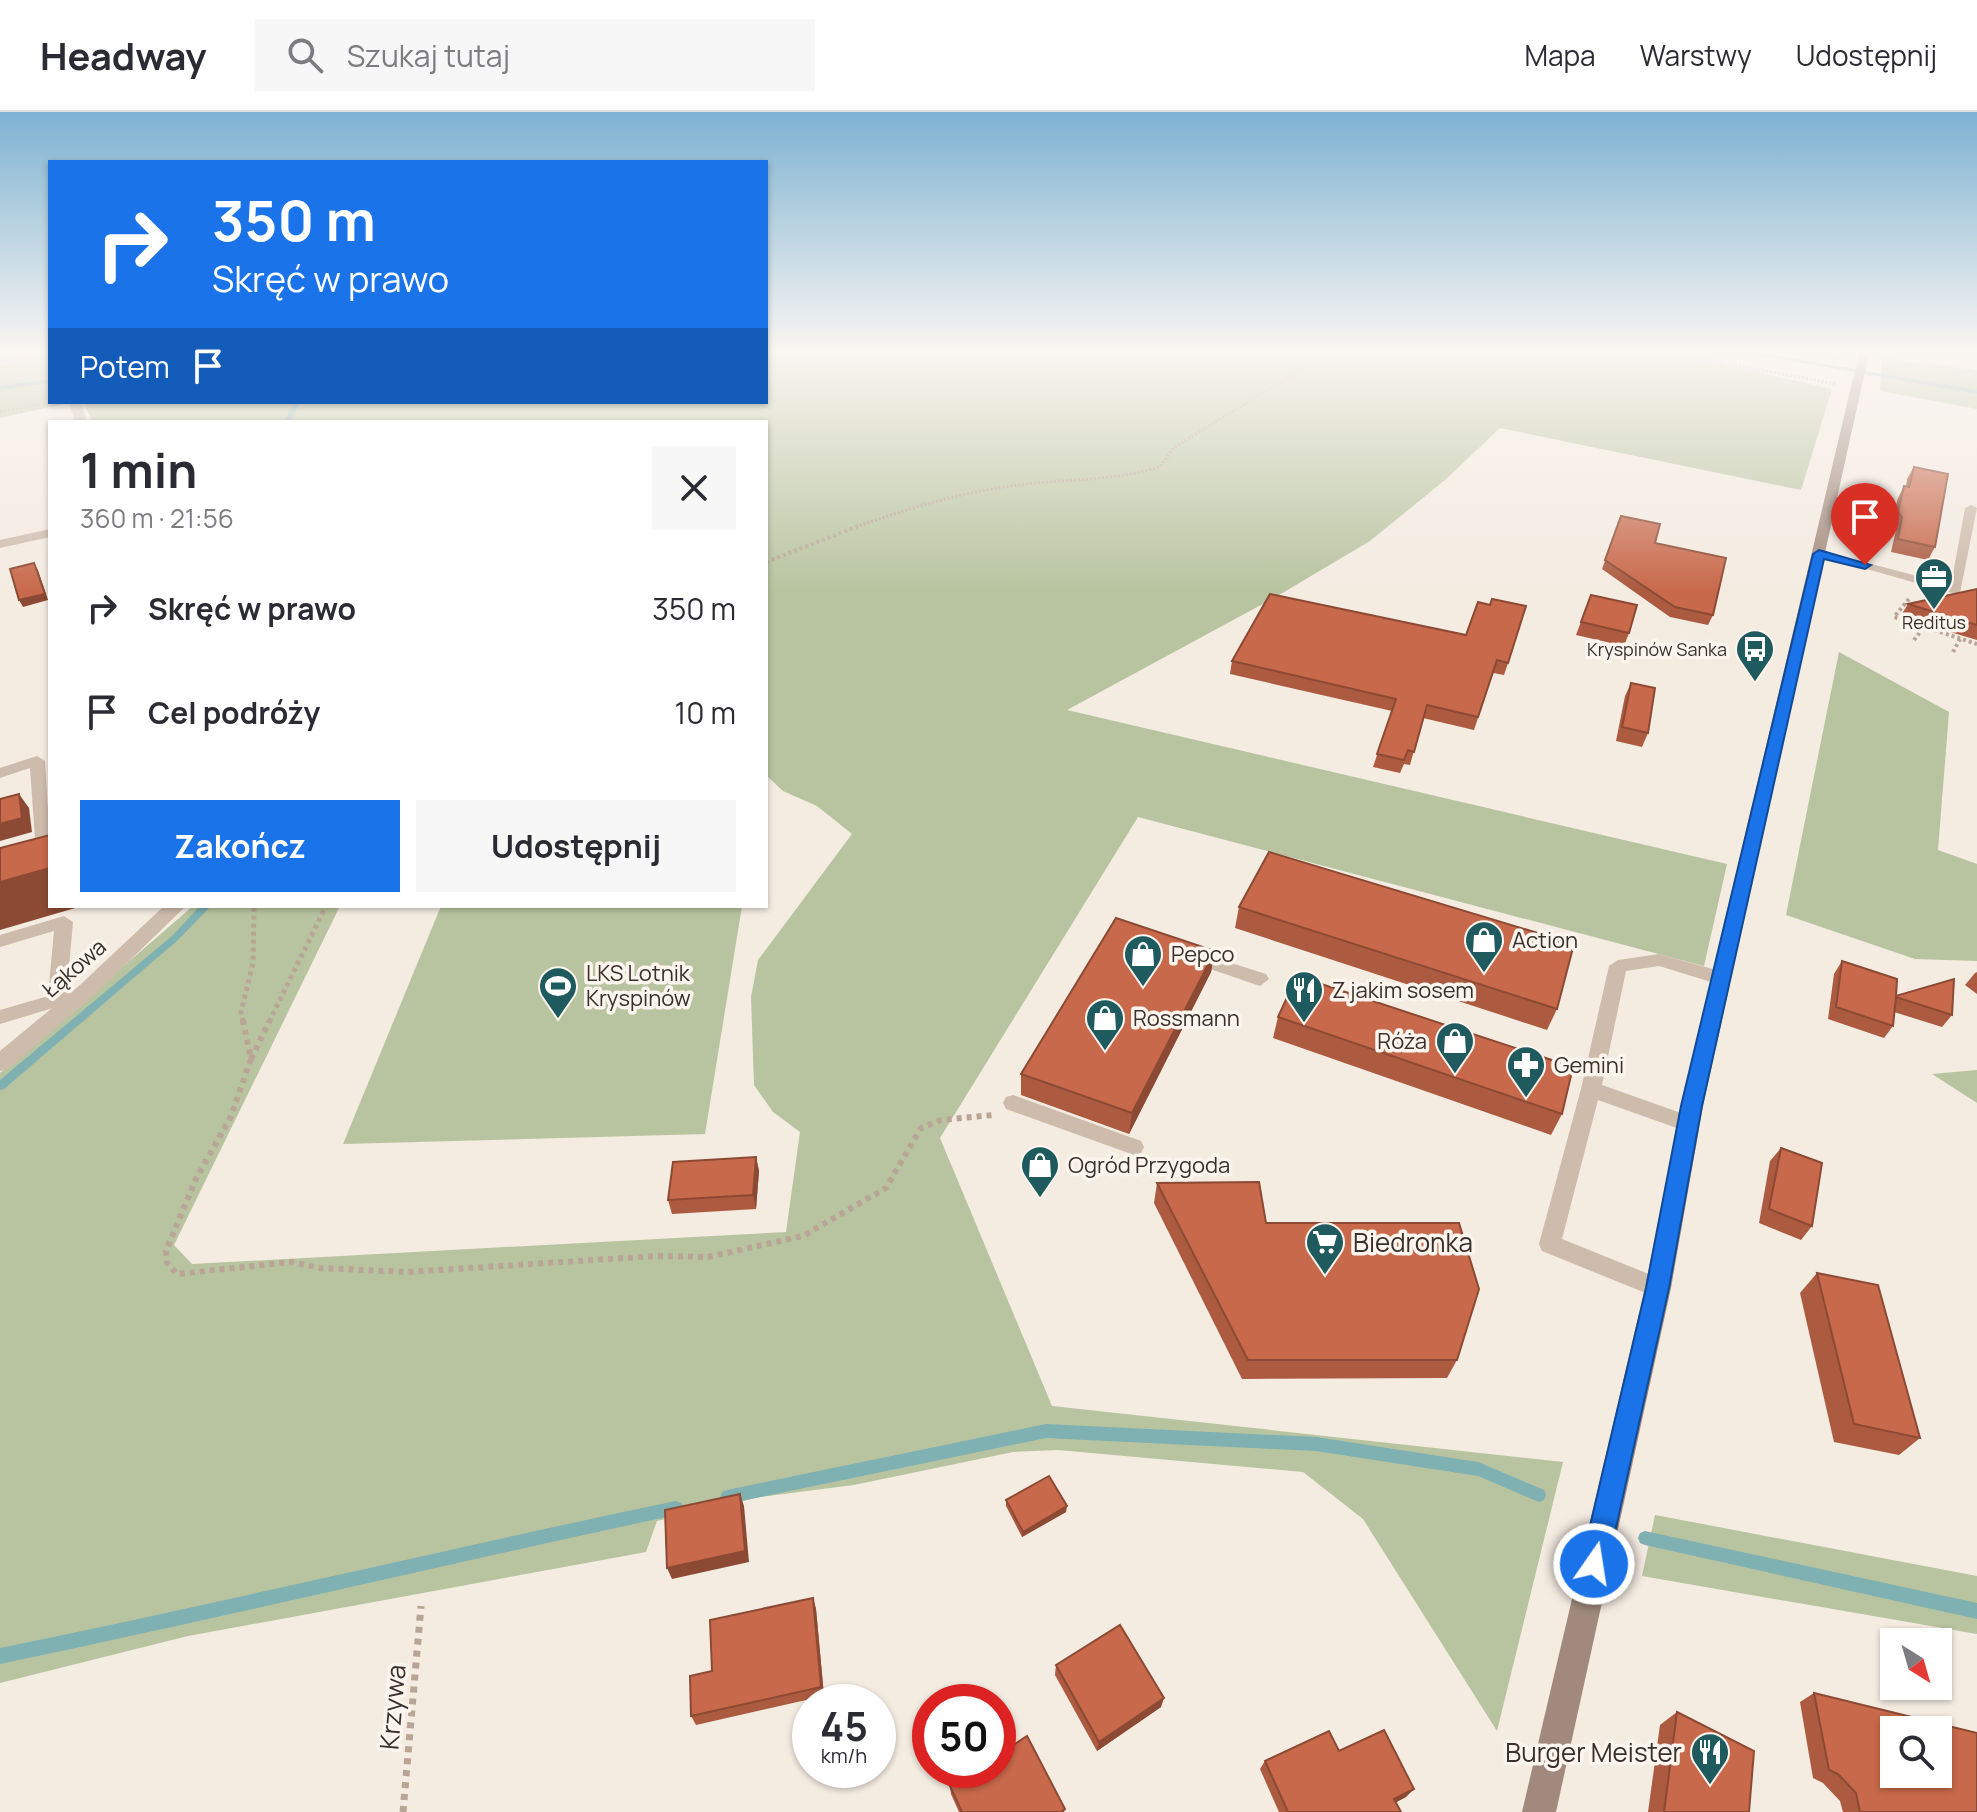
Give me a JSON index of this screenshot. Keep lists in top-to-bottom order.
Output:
{
  "streets": {
    "street": ["Łąkowa"],
    "path": ["Krzywa"]
  },
  "places": {
    "office": ["Reditus"],
    "bus stop": ["Kryspinów Sanka"],
    "shop": [
      "Action",
      "Pepco",
      "Rossmann",
      "Róża",
      "Ogród Przygoda"
    ],
    "sports": ["LKS Lotnik Kryspinów"],
    "restaurant": ["Z jakim sosem", "Burger Meister"],
    "pharmacy": ["Gemini"],
    "supermarket": ["Biedronka"]
  },
  "north": "bottom right",
  "page": {
    "header": "Headway",
    "search": "Szukaj tutaj",
    "nav": ["Mapa", "Warstwy", "Udostępnij"],
    "turn": ["350 m", "Skręć w prawo"],
    "then": "Potem",
    "heading": ["1 min", "360 m · 21:56"],
    "list": [
      {
        "name": "Skręć w prawo",
        "value": "350 m"
      },
      {
        "name": "Cel podróży",
        "value": "10 m"
      }
    ],
    "buttons": ["Zakończ", "Udostępnij"],
    "speed": "45 km/h",
    "limit": "50"
  }
}
